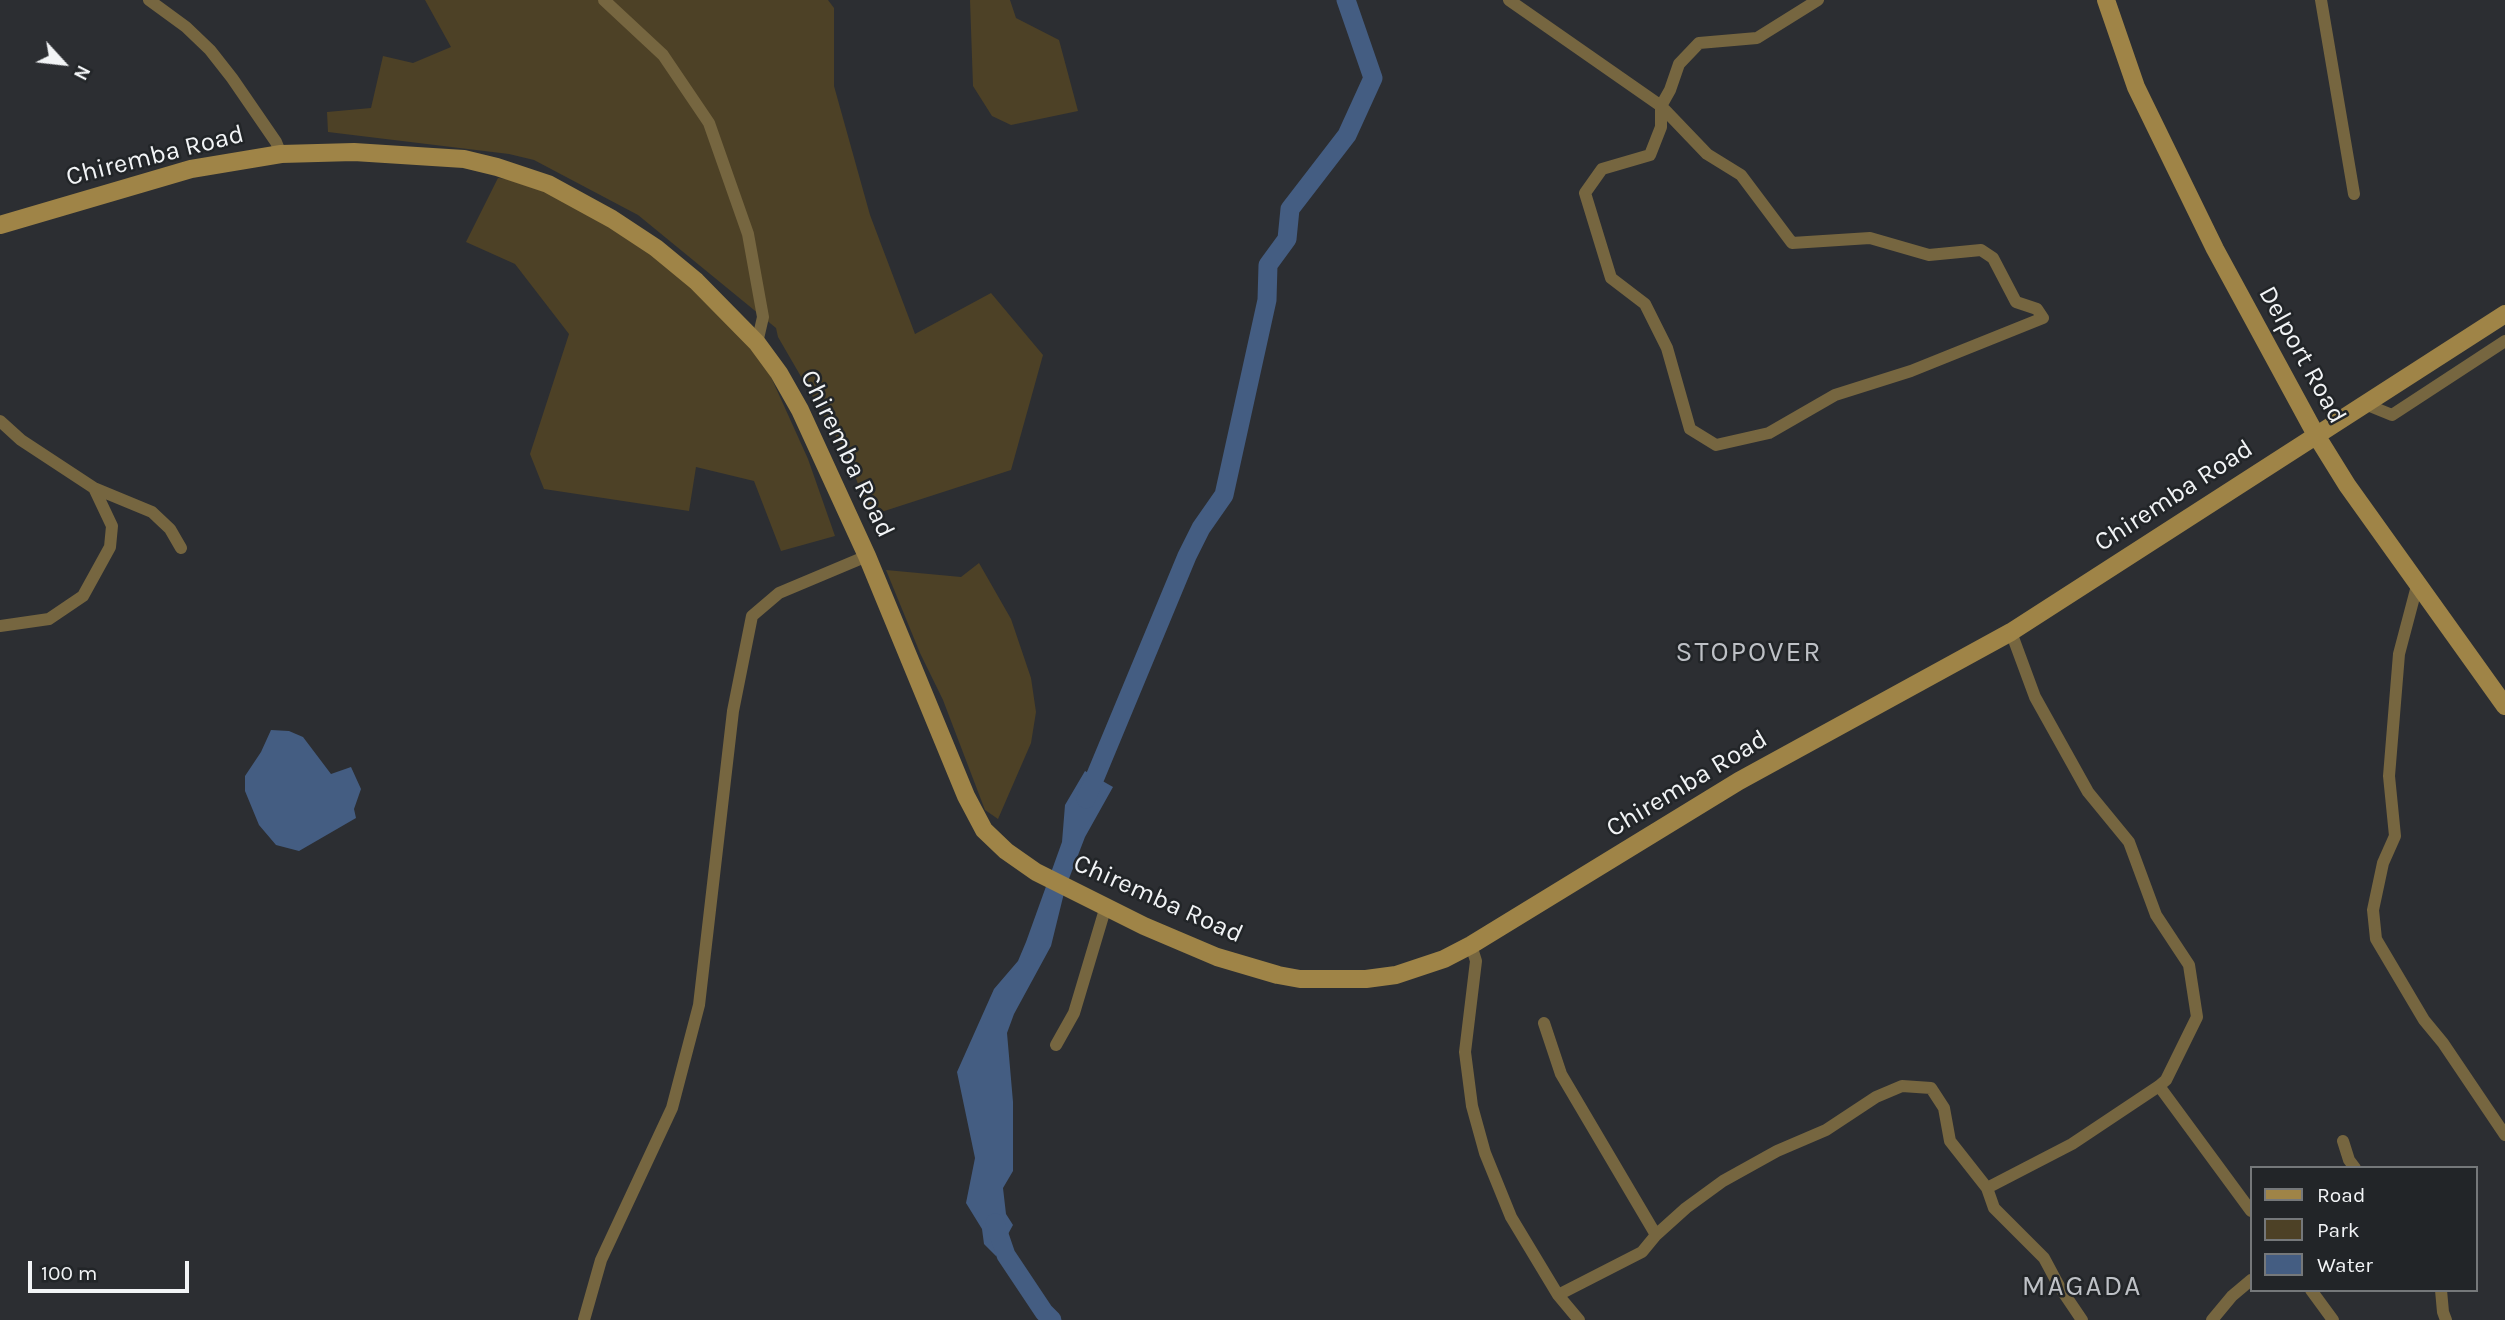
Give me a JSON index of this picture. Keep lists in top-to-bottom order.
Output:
{
  "streets": {
    "main road": ["Chiremba Road", "Delport Road"]
  },
  "crossings": [
    ["Chiremba Road", "Delport Road"]
  ],
  "districts": ["STOPOVER", "MAGADA"],
  "legend": ["Road", "Park", "Water"],
  "scale_bar": "100 m",
  "north": "bottom right"
}
